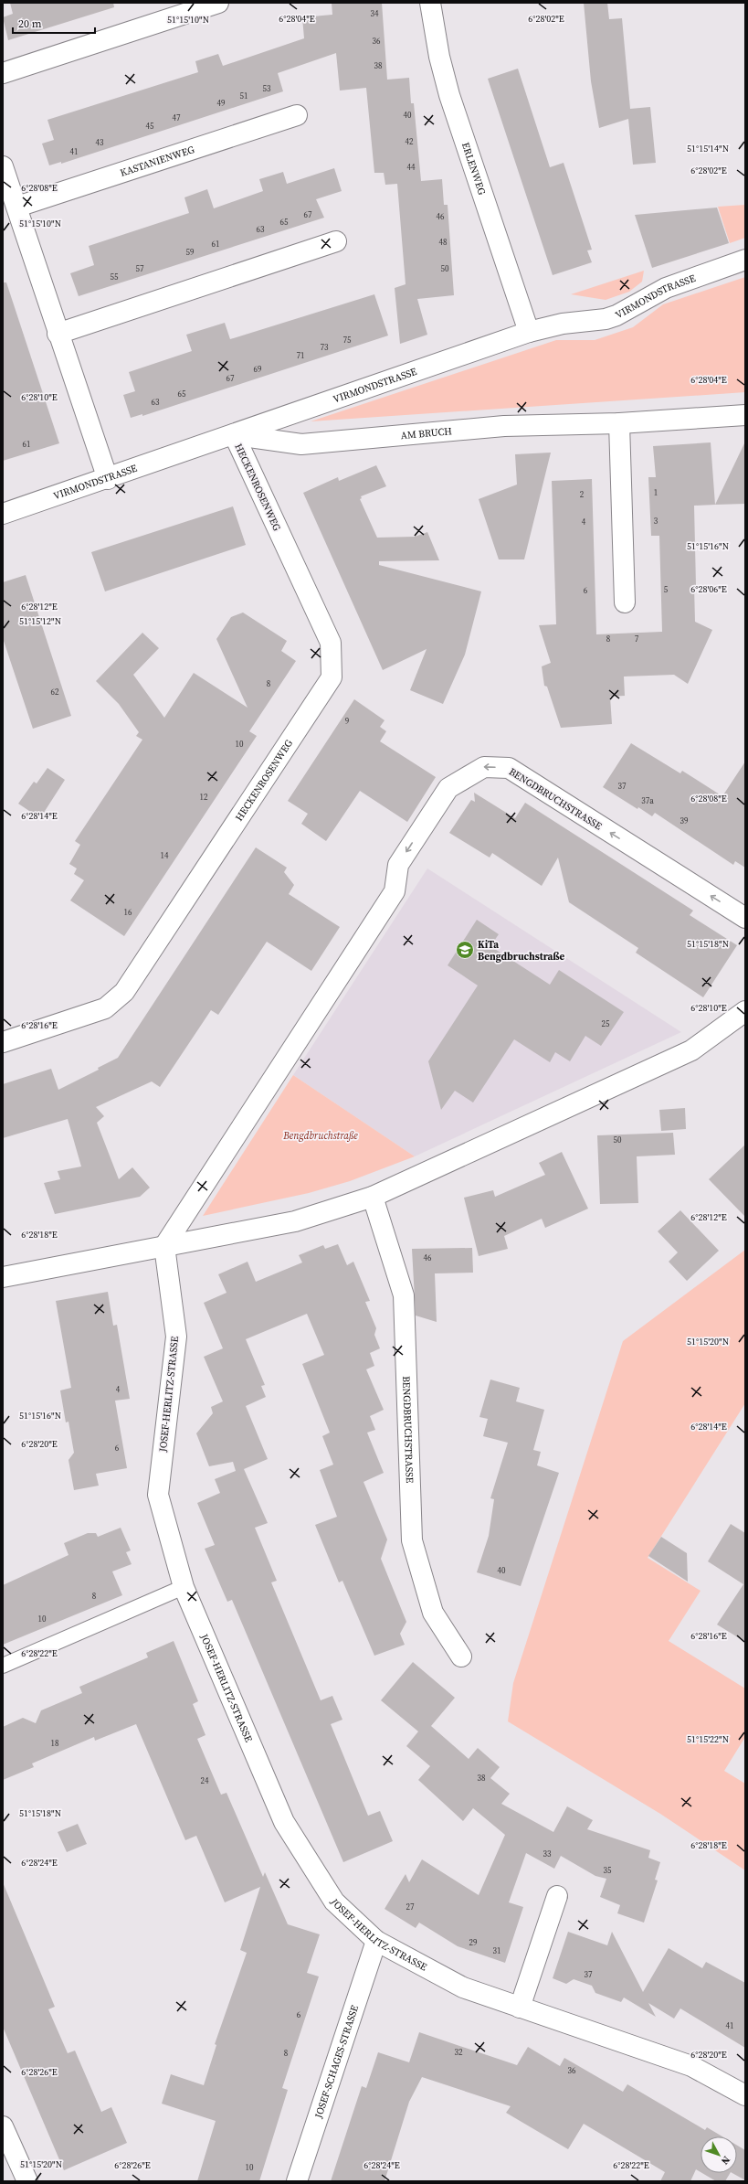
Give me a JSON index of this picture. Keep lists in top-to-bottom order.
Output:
{
  "streets": {
    "street": [
      "KASTANIENWEG",
      "ERLENWEG",
      "VIRMONDSTRASSE",
      "AM BRUCH",
      "HECKENROSENWEG",
      "BENGDBRUCHSTRASSE",
      "JOSEF-HERLITZ-STRASSE",
      "JOSEF-SCHAGES-STRASSE"
    ]
  },
  "crossings": [
    ["ERLENWEG", "VIRMONDSTRASSE"],
    ["VIRMONDSTRASSE", "AM BRUCH"],
    ["VIRMONDSTRASSE", "HECKENROSENWEG"],
    ["AM BRUCH", "HECKENROSENWEG"],
    ["BENGDBRUCHSTRASSE", "JOSEF-HERLITZ-STRASSE"],
    ["JOSEF-HERLITZ-STRASSE", "JOSEF-SCHAGES-STRASSE"]
  ],
  "parks": ["Bengdbruchstraße"],
  "places": {
    "school or university": ["KiTa Bengdbruchstraße"]
  },
  "house_numbers": [
    "34",
    "36",
    "38",
    "53",
    "51",
    "49",
    "40",
    "47",
    "45",
    "42",
    "43",
    "41",
    "44",
    "67",
    "46",
    "65",
    "63",
    "48",
    "61",
    "59",
    "57",
    "50",
    "55",
    "75",
    "73",
    "71",
    "69",
    "67",
    "65",
    "63",
    "61",
    "1",
    "2",
    "3",
    "4",
    "5",
    "6",
    "8",
    "7",
    "8",
    "62",
    "9",
    "10",
    "37",
    "12",
    "37a",
    "39",
    "14",
    "16",
    "25",
    "50",
    "46",
    "4",
    "6",
    "40",
    "8",
    "10",
    "18",
    "38",
    "24",
    "33",
    "35",
    "27",
    "29",
    "31",
    "37",
    "6",
    "41",
    "32",
    "8",
    "36",
    "10"
  ],
  "scale_bar": "20 m",
  "north": "bottom right",
  "coordinates": [
    "6°28'04\"E",
    "6°28'02\"E",
    "51°15'10\"N",
    "51°15'14\"N",
    "6°28'08\"E",
    "6°28'10\"E",
    "51°15'16\"N",
    "6°28'06\"E",
    "6°28'12\"E",
    "51°15'12\"N",
    "6°28'14\"E",
    "51°15'18\"N",
    "6°28'16\"E",
    "6°28'18\"E",
    "51°15'20\"N",
    "6°28'20\"E",
    "6°28'22\"E",
    "51°15'22\"N",
    "6°28'24\"E",
    "6°28'26\"E"
  ]
}
